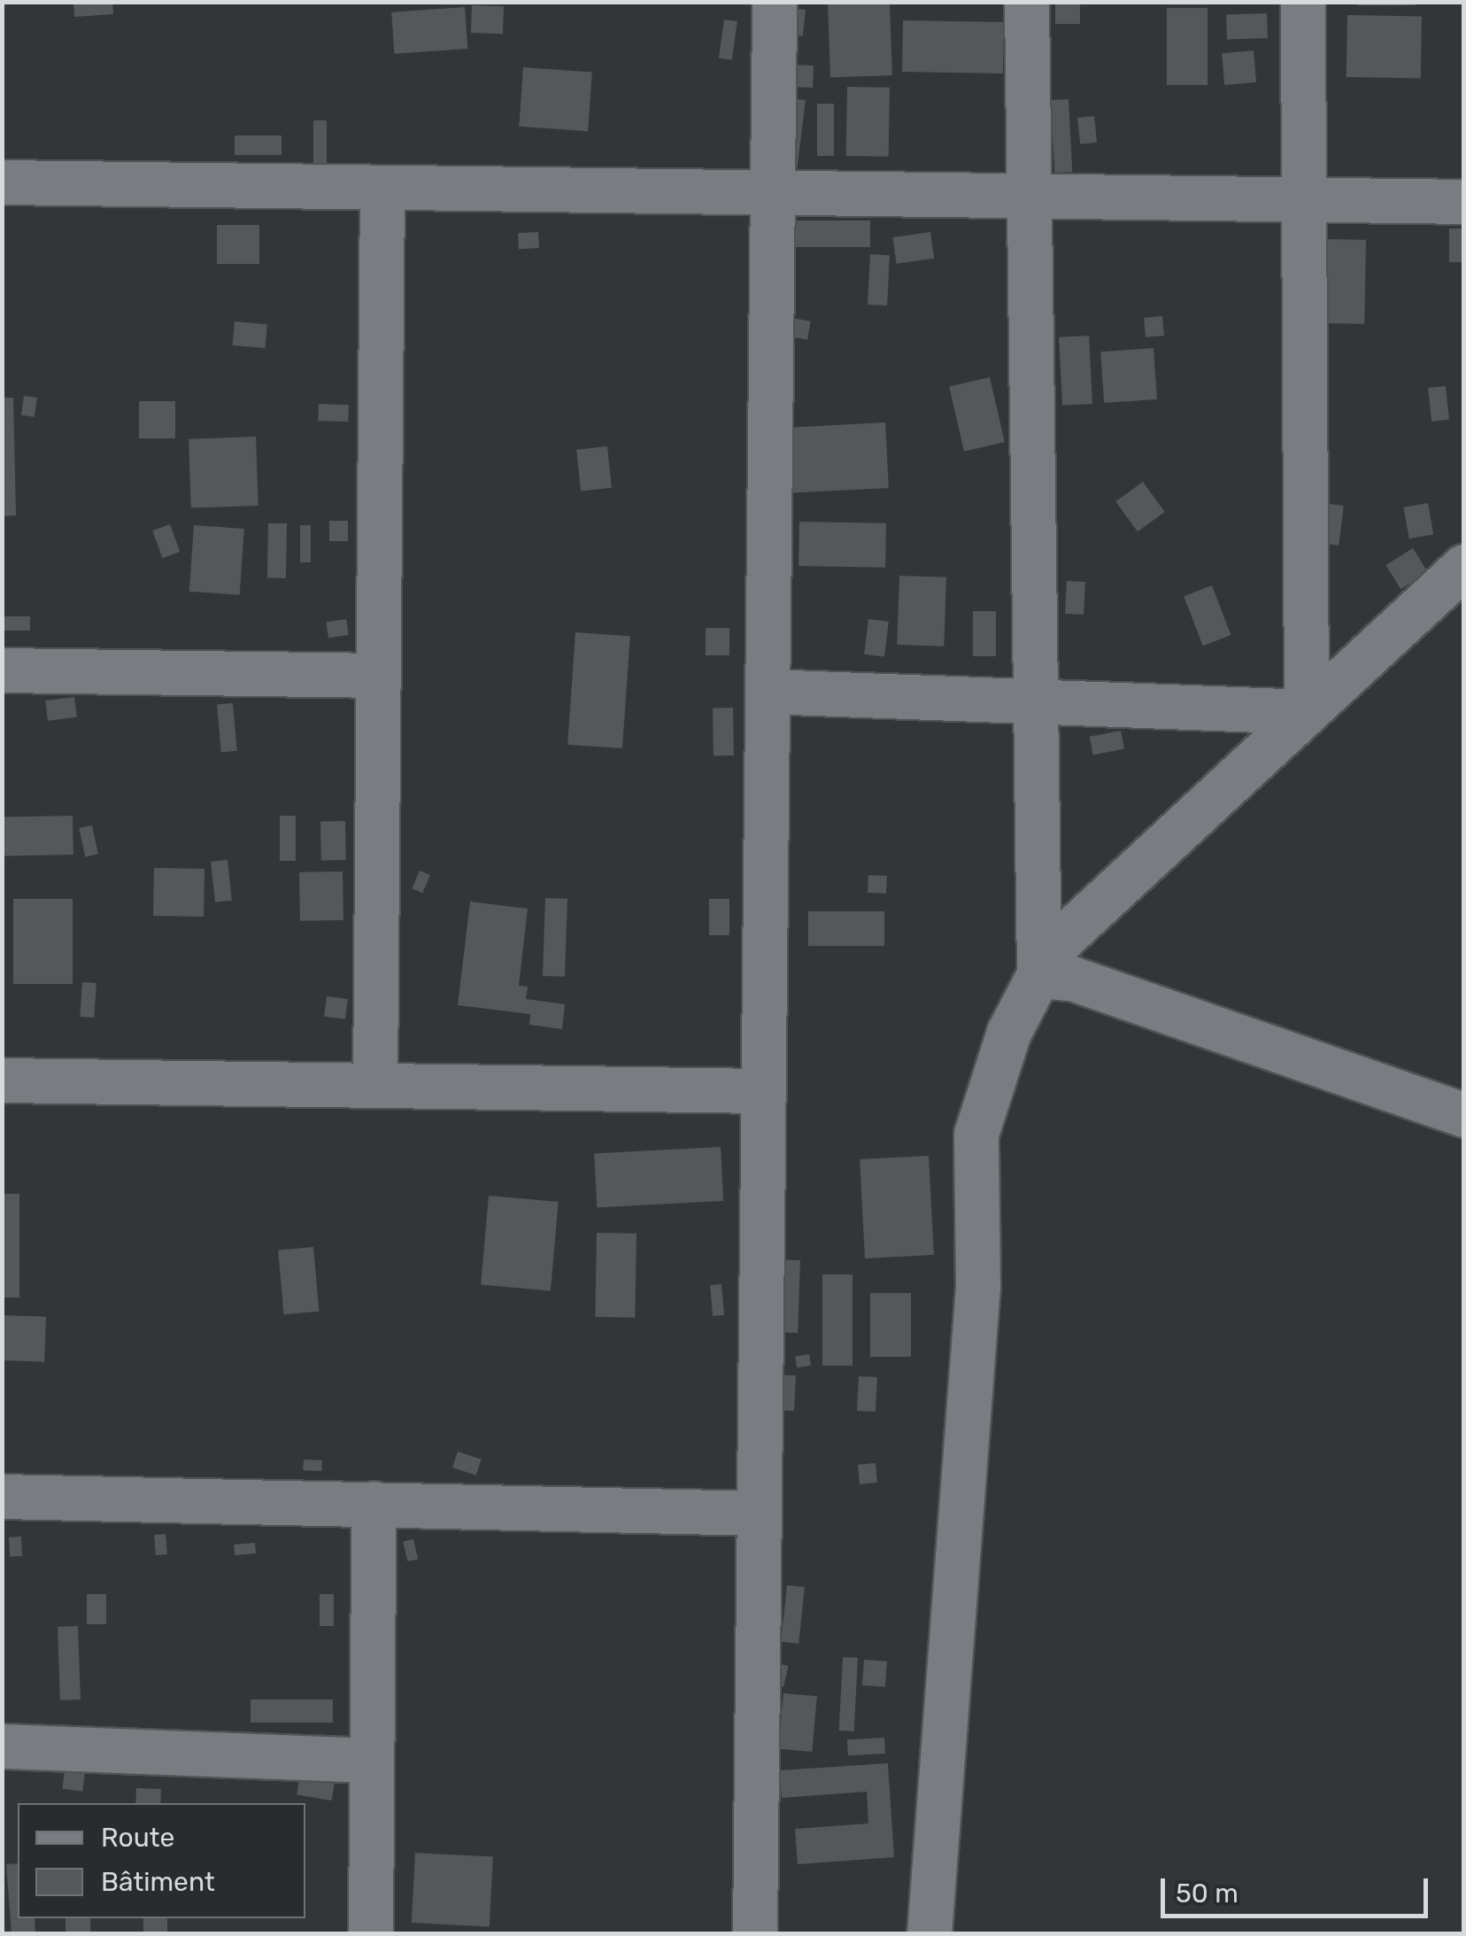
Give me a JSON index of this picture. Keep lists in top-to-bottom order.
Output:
{
  "legend": ["Route", "Bâtiment"],
  "scale_bar": "50 m"
}
